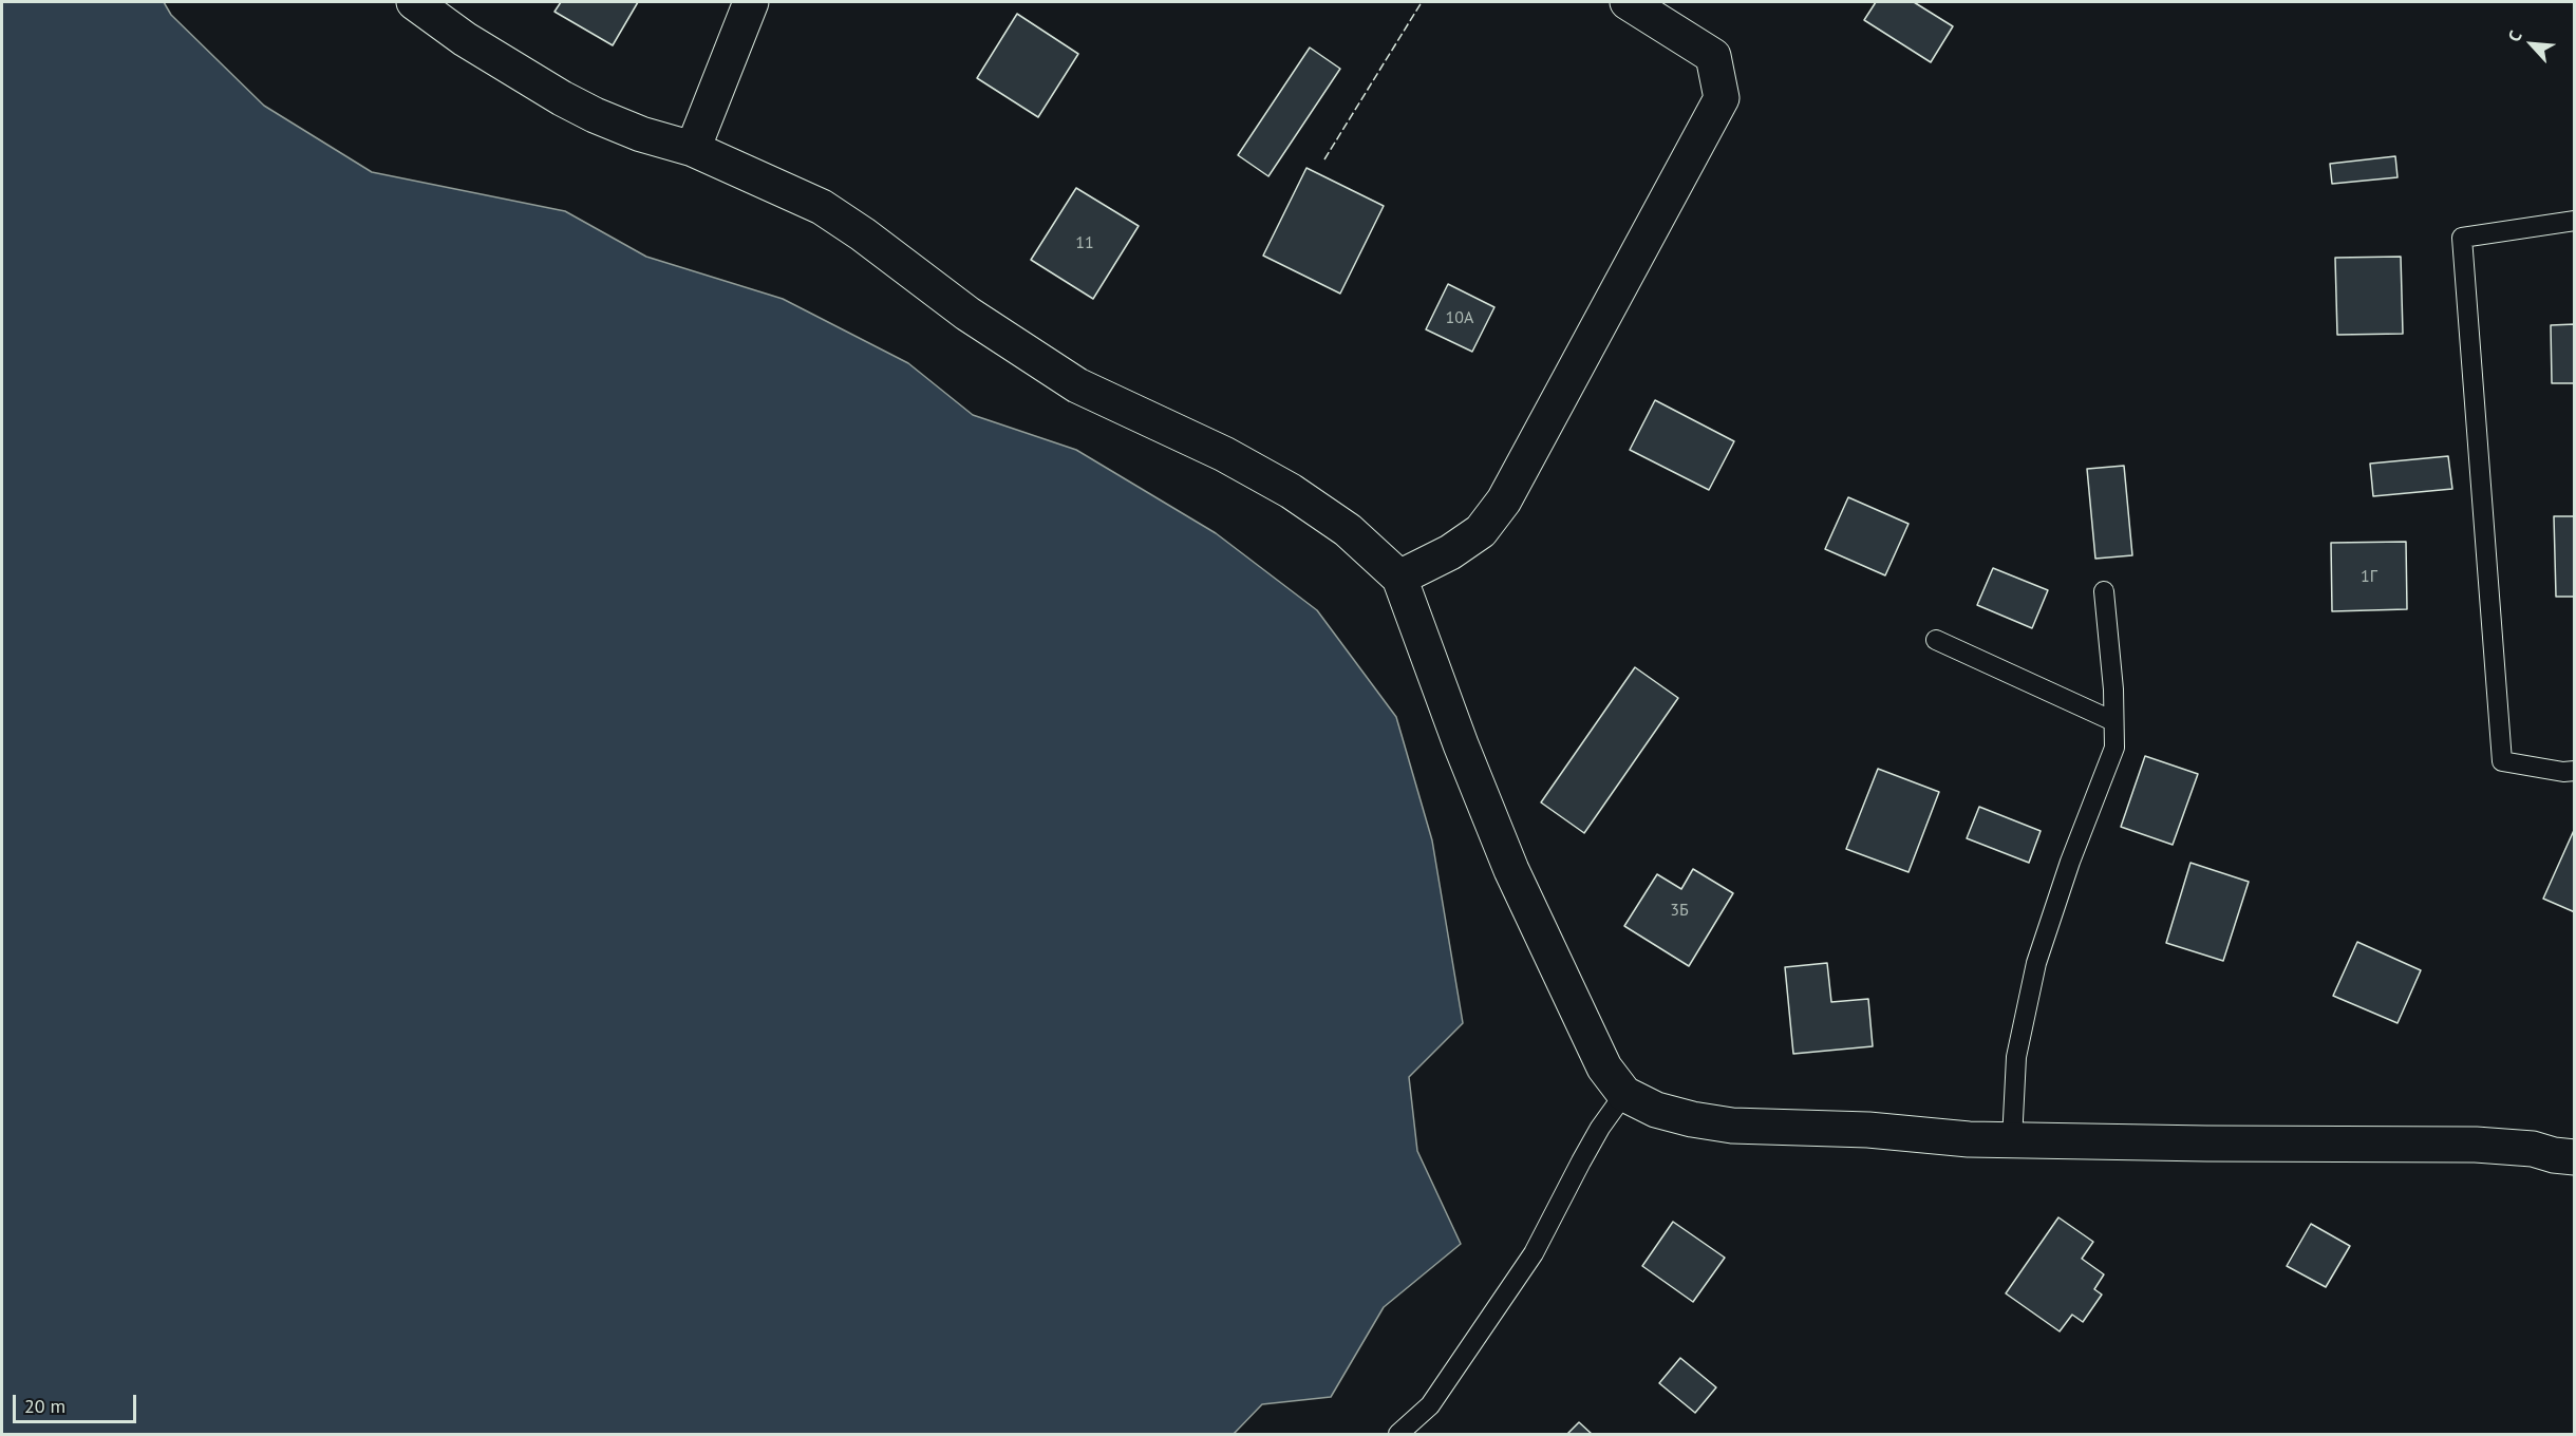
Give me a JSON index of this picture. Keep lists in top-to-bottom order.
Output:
{
  "house_numbers": [
    "11",
    "10А",
    "1Г",
    "3Б"
  ],
  "scale_bar": "20 m",
  "north": "top left"
}
